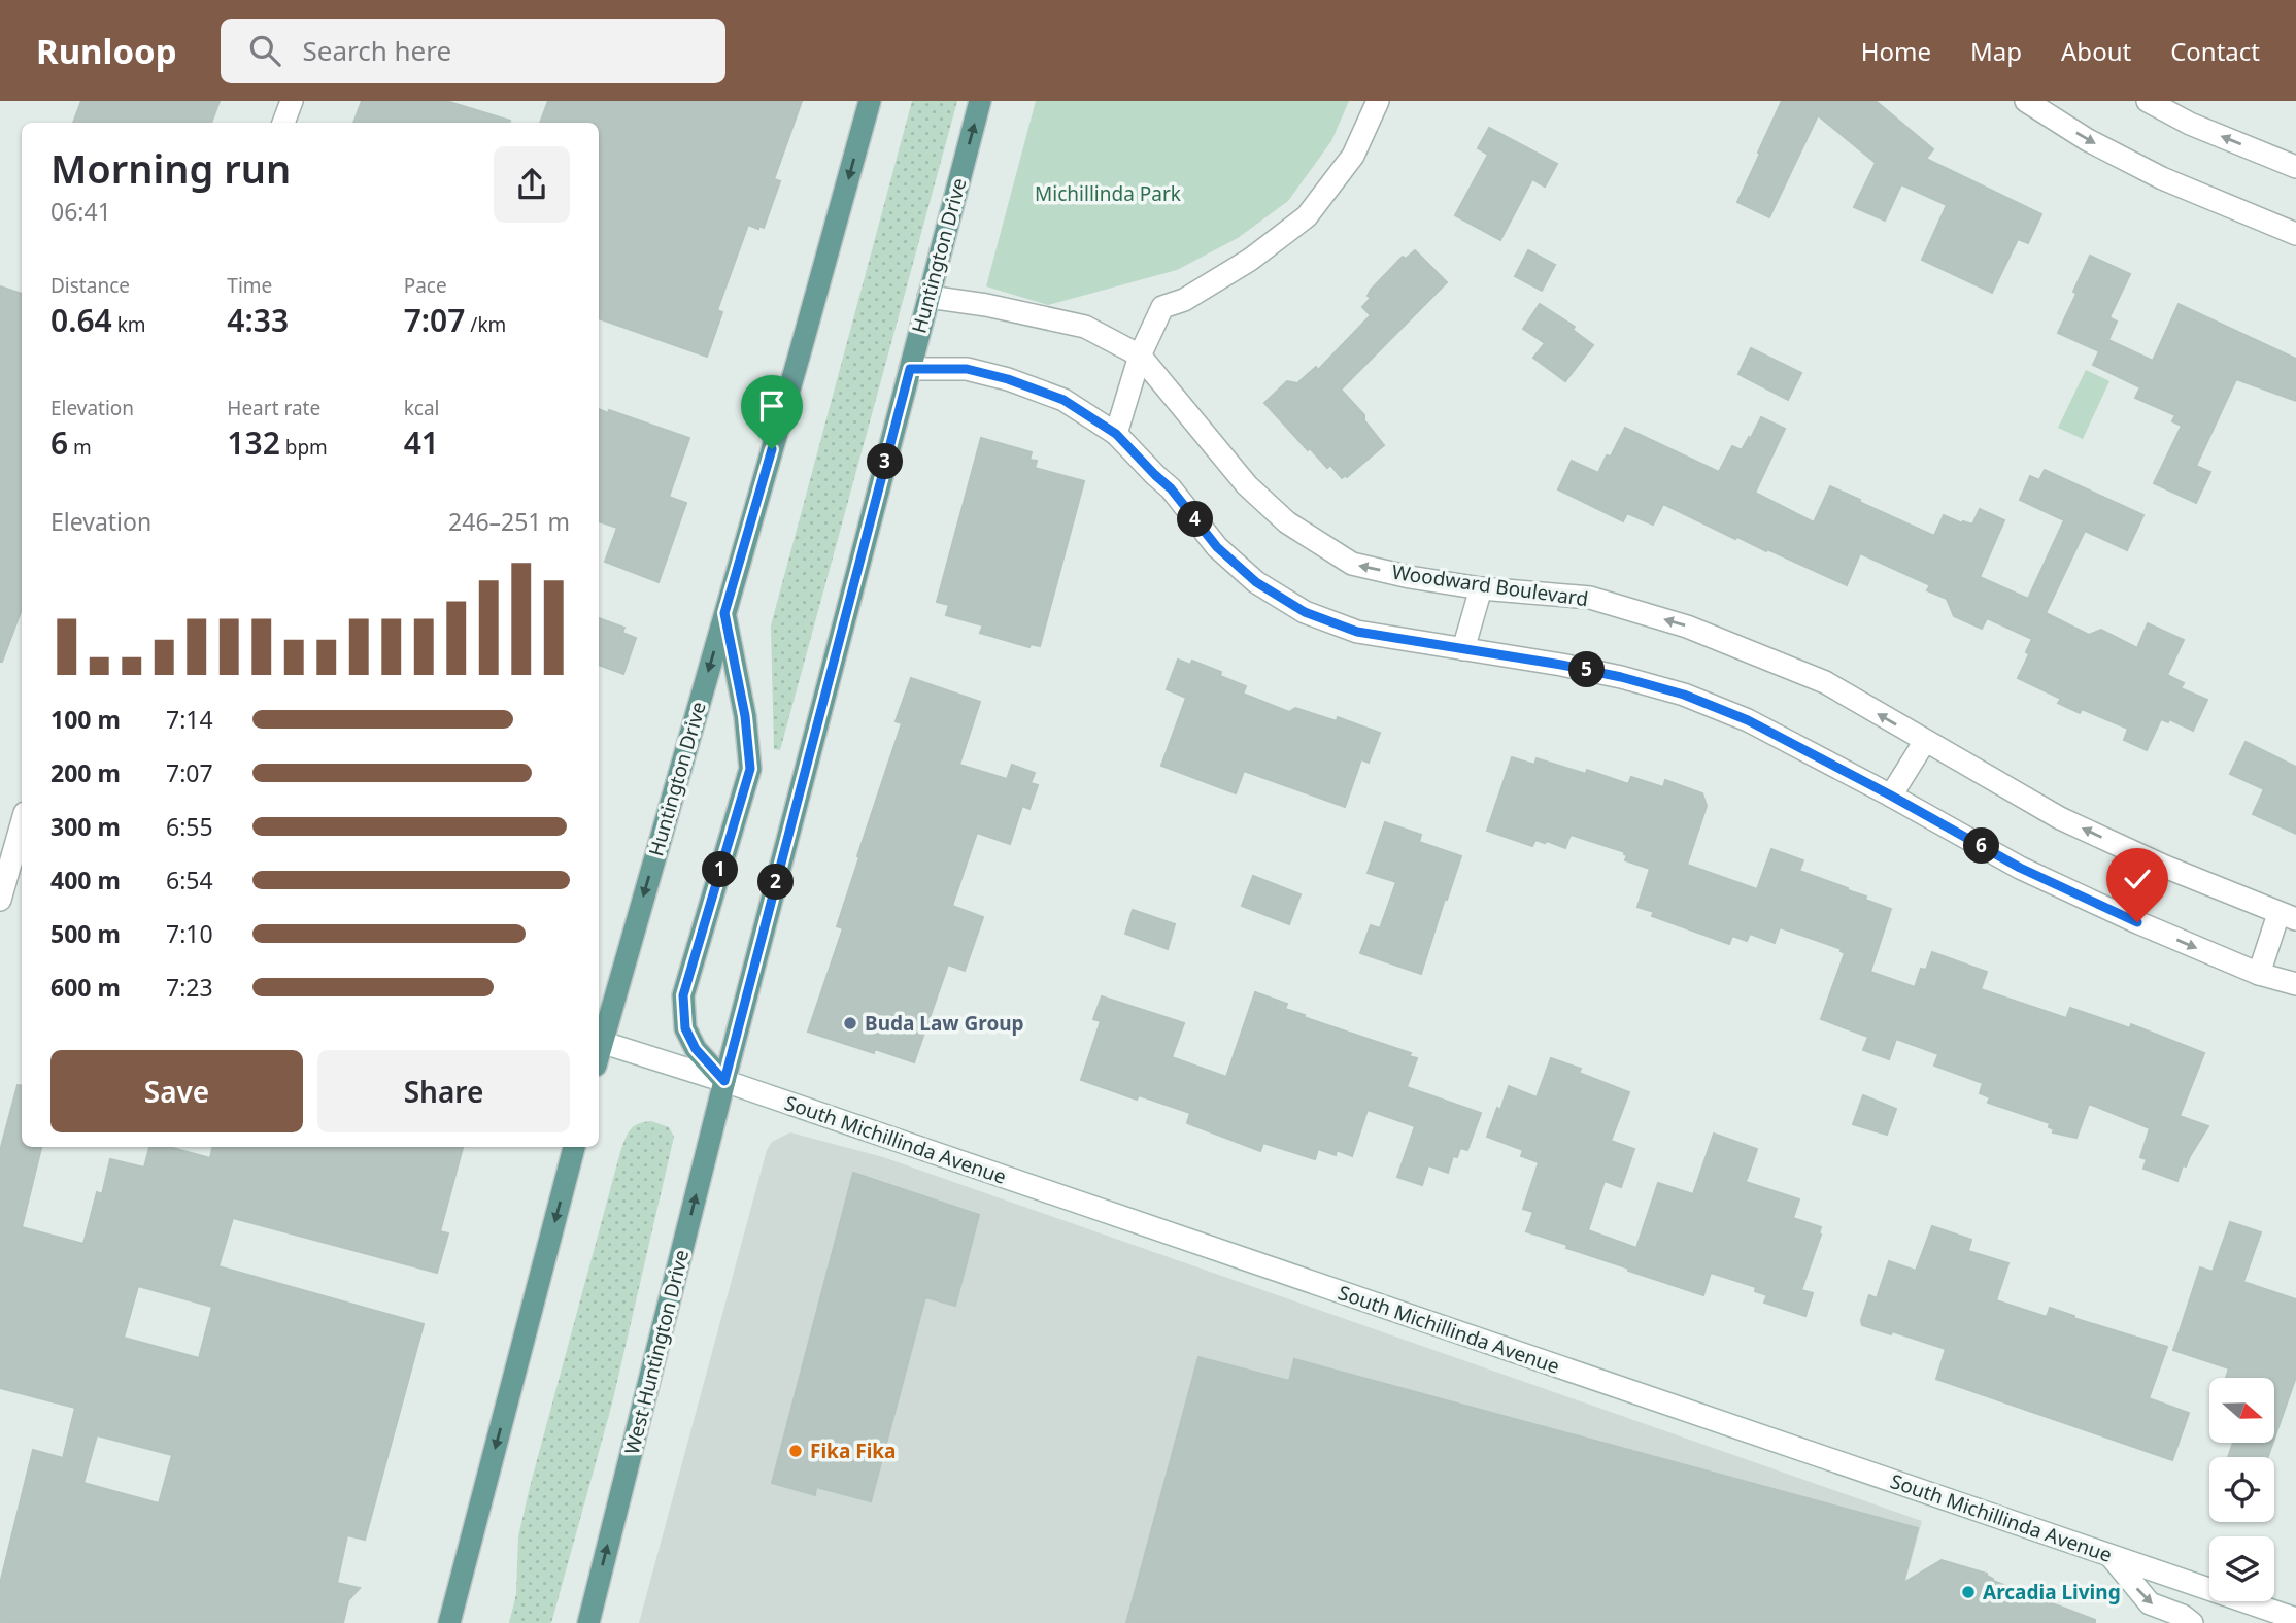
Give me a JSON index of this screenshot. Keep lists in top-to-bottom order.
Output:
{
  "streets": {
    "main road": ["Huntington Drive", "West Huntington Drive"],
    "street": ["Woodward Boulevard", "South Michillinda Avenue"]
  },
  "crossings": [
    ["Huntington Drive", "Woodward Boulevard"],
    ["Huntington Drive", "South Michillinda Avenue"],
    ["Huntington Drive", "West Huntington Drive"],
    ["South Michillinda Avenue", "West Huntington Drive"]
  ],
  "parks": ["Michillinda Park"],
  "places": ["Buda Law Group", "Fika Fika", "Arcadia Living"],
  "north": "right",
  "page": {
    "header": "Runloop",
    "search": "Search here",
    "nav": [
      "Home",
      "Map",
      "About",
      "Contact"
    ],
    "heading": ["Morning run", "06:41"],
    "stats": [
      ["Distance", "0.64 km"],
      ["Time", "4:33"],
      ["Pace", "7:07 /km"],
      ["Elevation", "6 m"],
      ["Heart rate", "132 bpm"],
      ["kcal", "41"]
    ],
    "pins": [
      "3",
      "4",
      "5",
      "6",
      "1",
      "2"
    ],
    "chart": ["Elevation", "246–251 m"],
    "list": [
      {
        "name": "100 m",
        "note": "7:14"
      },
      {
        "name": "200 m",
        "note": "7:07"
      },
      {
        "name": "300 m",
        "note": "6:55"
      },
      {
        "name": "400 m",
        "note": "6:54"
      },
      {
        "name": "500 m",
        "note": "7:10"
      },
      {
        "name": "600 m",
        "note": "7:23"
      }
    ],
    "buttons": ["Save", "Share"]
  }
}
